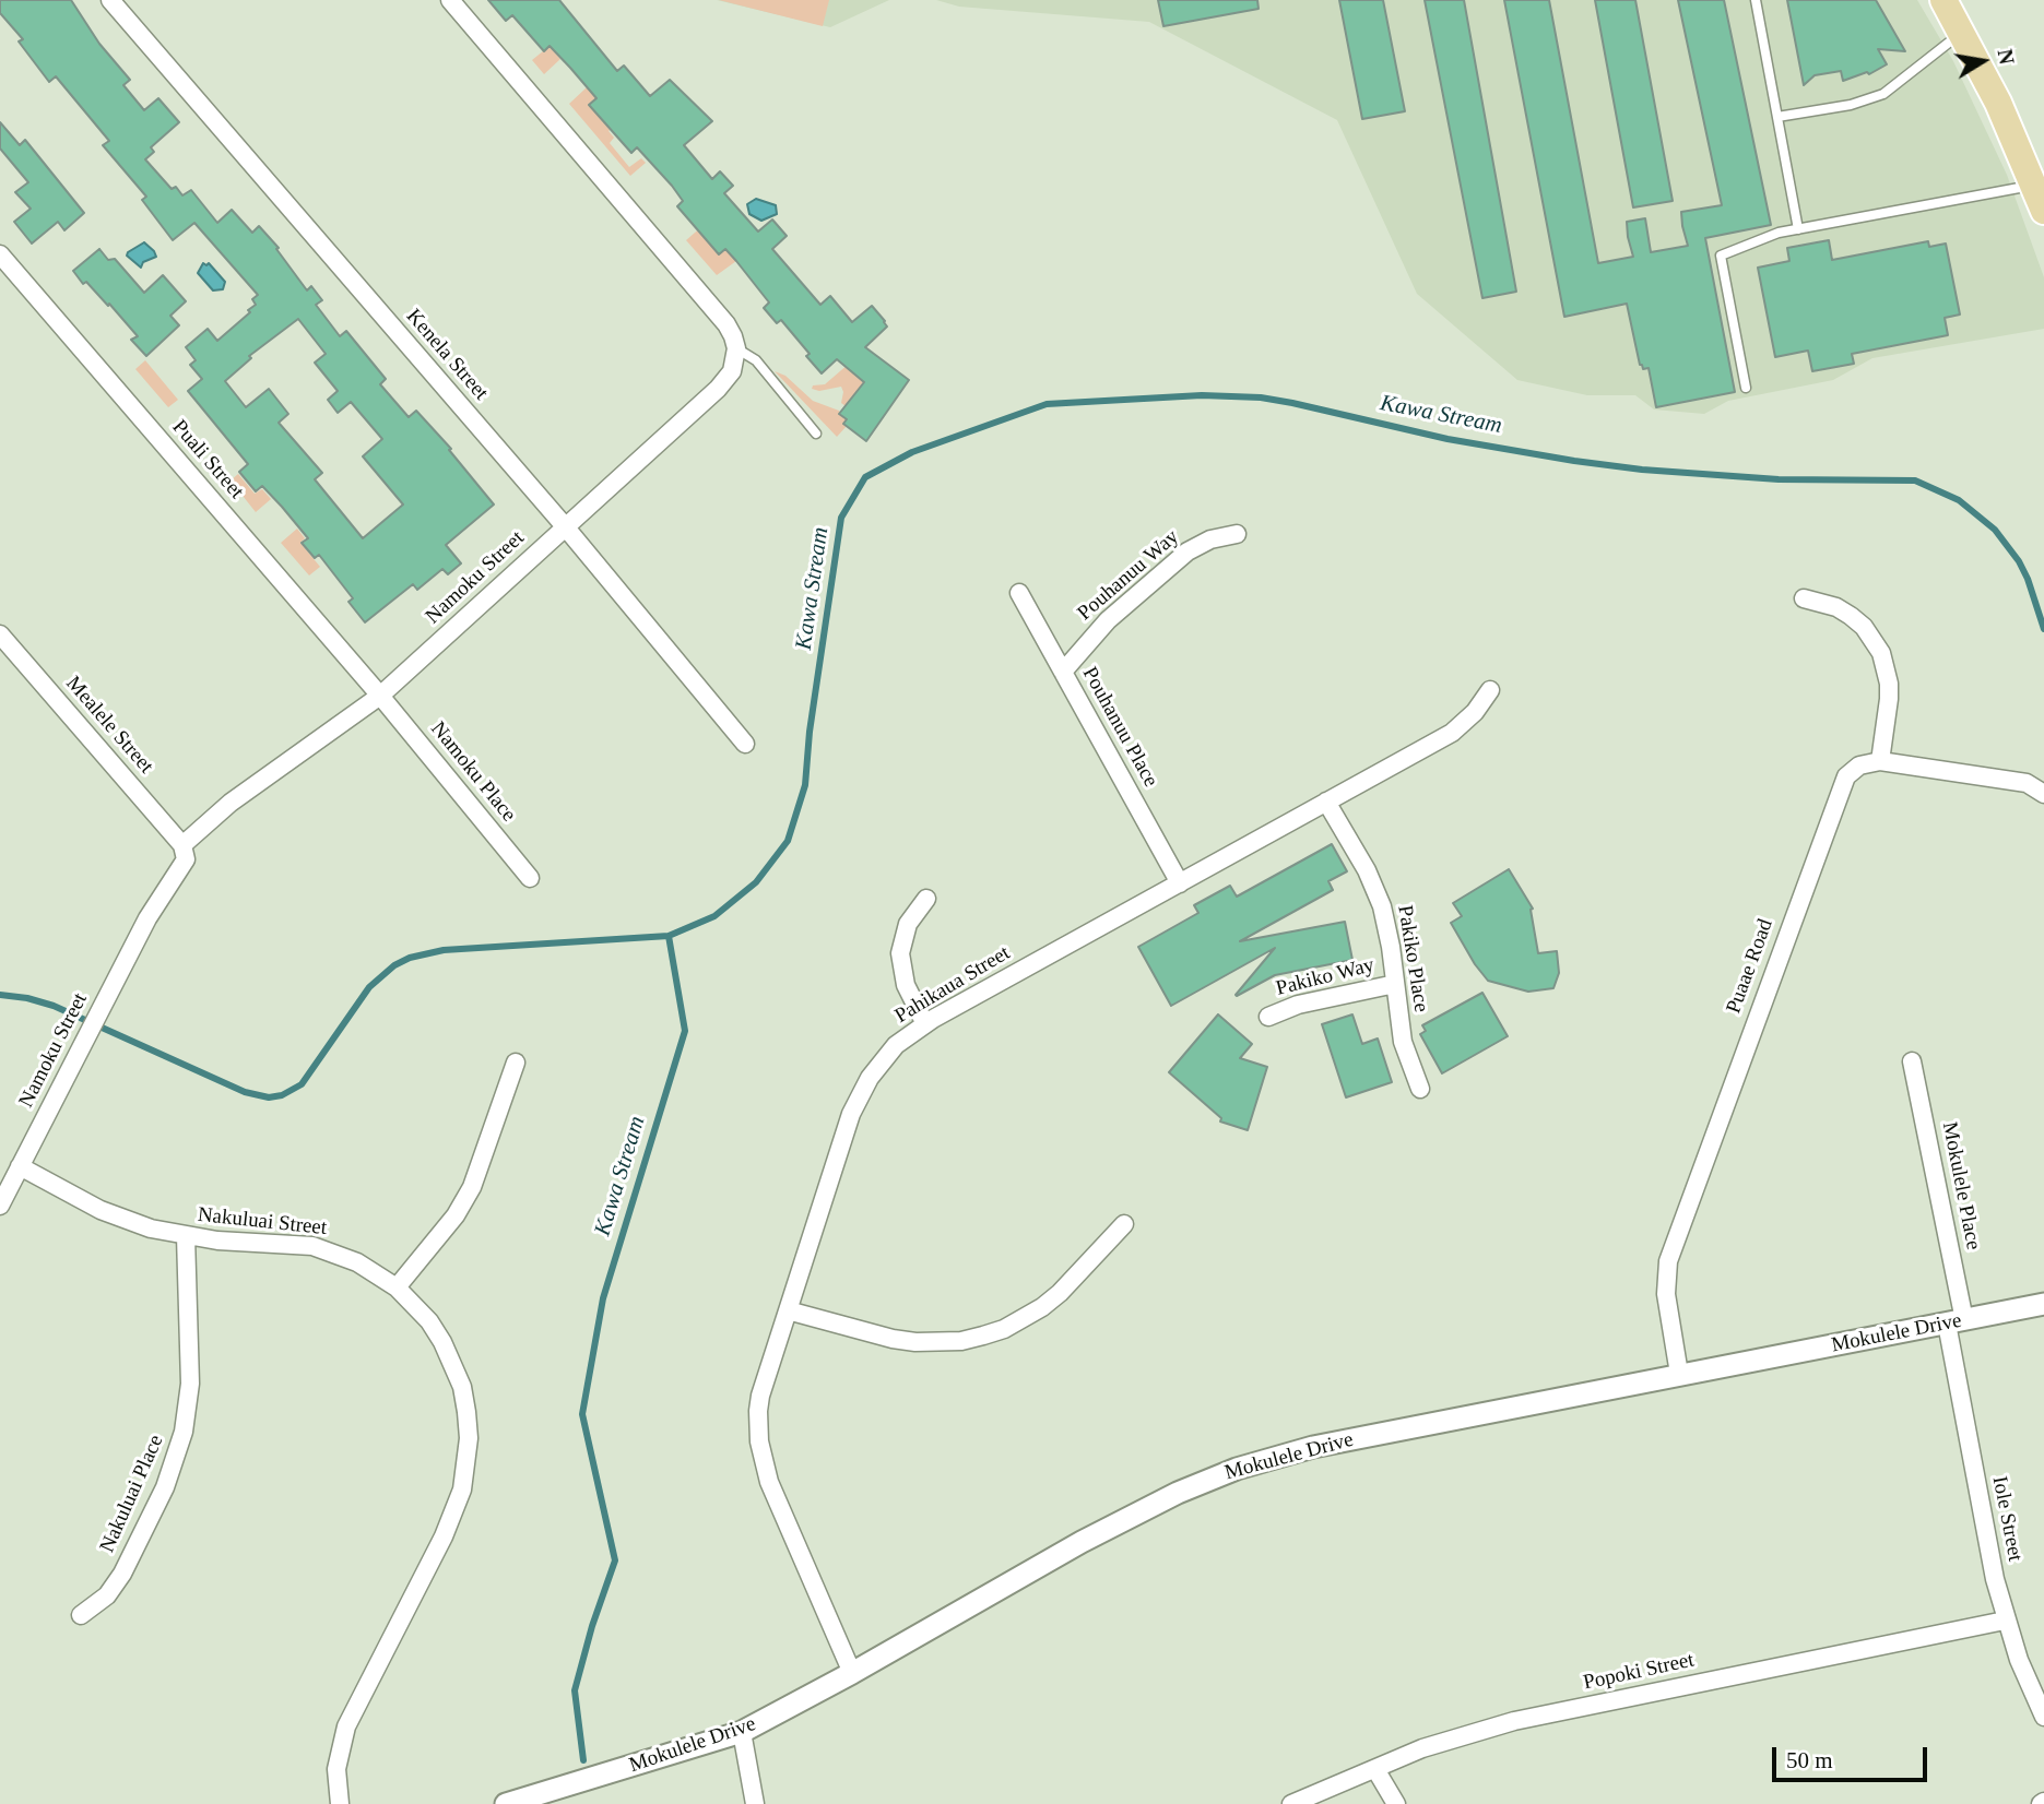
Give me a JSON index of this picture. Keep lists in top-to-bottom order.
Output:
{
  "streets": {
    "street": [
      "Kenela Street",
      "Puali Street",
      "Pouhanuu Way",
      "Namoku Street",
      "Mealele Street",
      "Pouhanuu Place",
      "Namoku Place",
      "Pakiko Place",
      "Puaae Road",
      "Pakiko Way",
      "Pahikaua Street",
      "Mokulele Place",
      "Nakuluai Street",
      "Mokulele Drive",
      "Nakuluai Place",
      "Iole Street",
      "Popoki Street"
    ]
  },
  "crossings": [
    ["Kenela Street", "Namoku Street"],
    ["Puali Street", "Namoku Street"],
    ["Puali Street", "Namoku Place"],
    ["Pouhanuu Way", "Pouhanuu Place"],
    ["Namoku Street", "Mealele Street"],
    ["Namoku Street", "Namoku Place"],
    ["Namoku Street", "Nakuluai Street"],
    ["Pouhanuu Place", "Pahikaua Street"],
    ["Pakiko Place", "Pakiko Way"],
    ["Pakiko Place", "Pahikaua Street"],
    ["Puaae Road", "Mokulele Drive"],
    ["Pahikaua Street", "Mokulele Drive"],
    ["Mokulele Place", "Mokulele Drive"],
    ["Mokulele Place", "Iole Street"],
    ["Nakuluai Street", "Nakuluai Place"],
    ["Mokulele Drive", "Iole Street"],
    ["Iole Street", "Popoki Street"]
  ],
  "water": ["Kawa Stream"],
  "scale_bar": "50 m",
  "north": "right"
}
